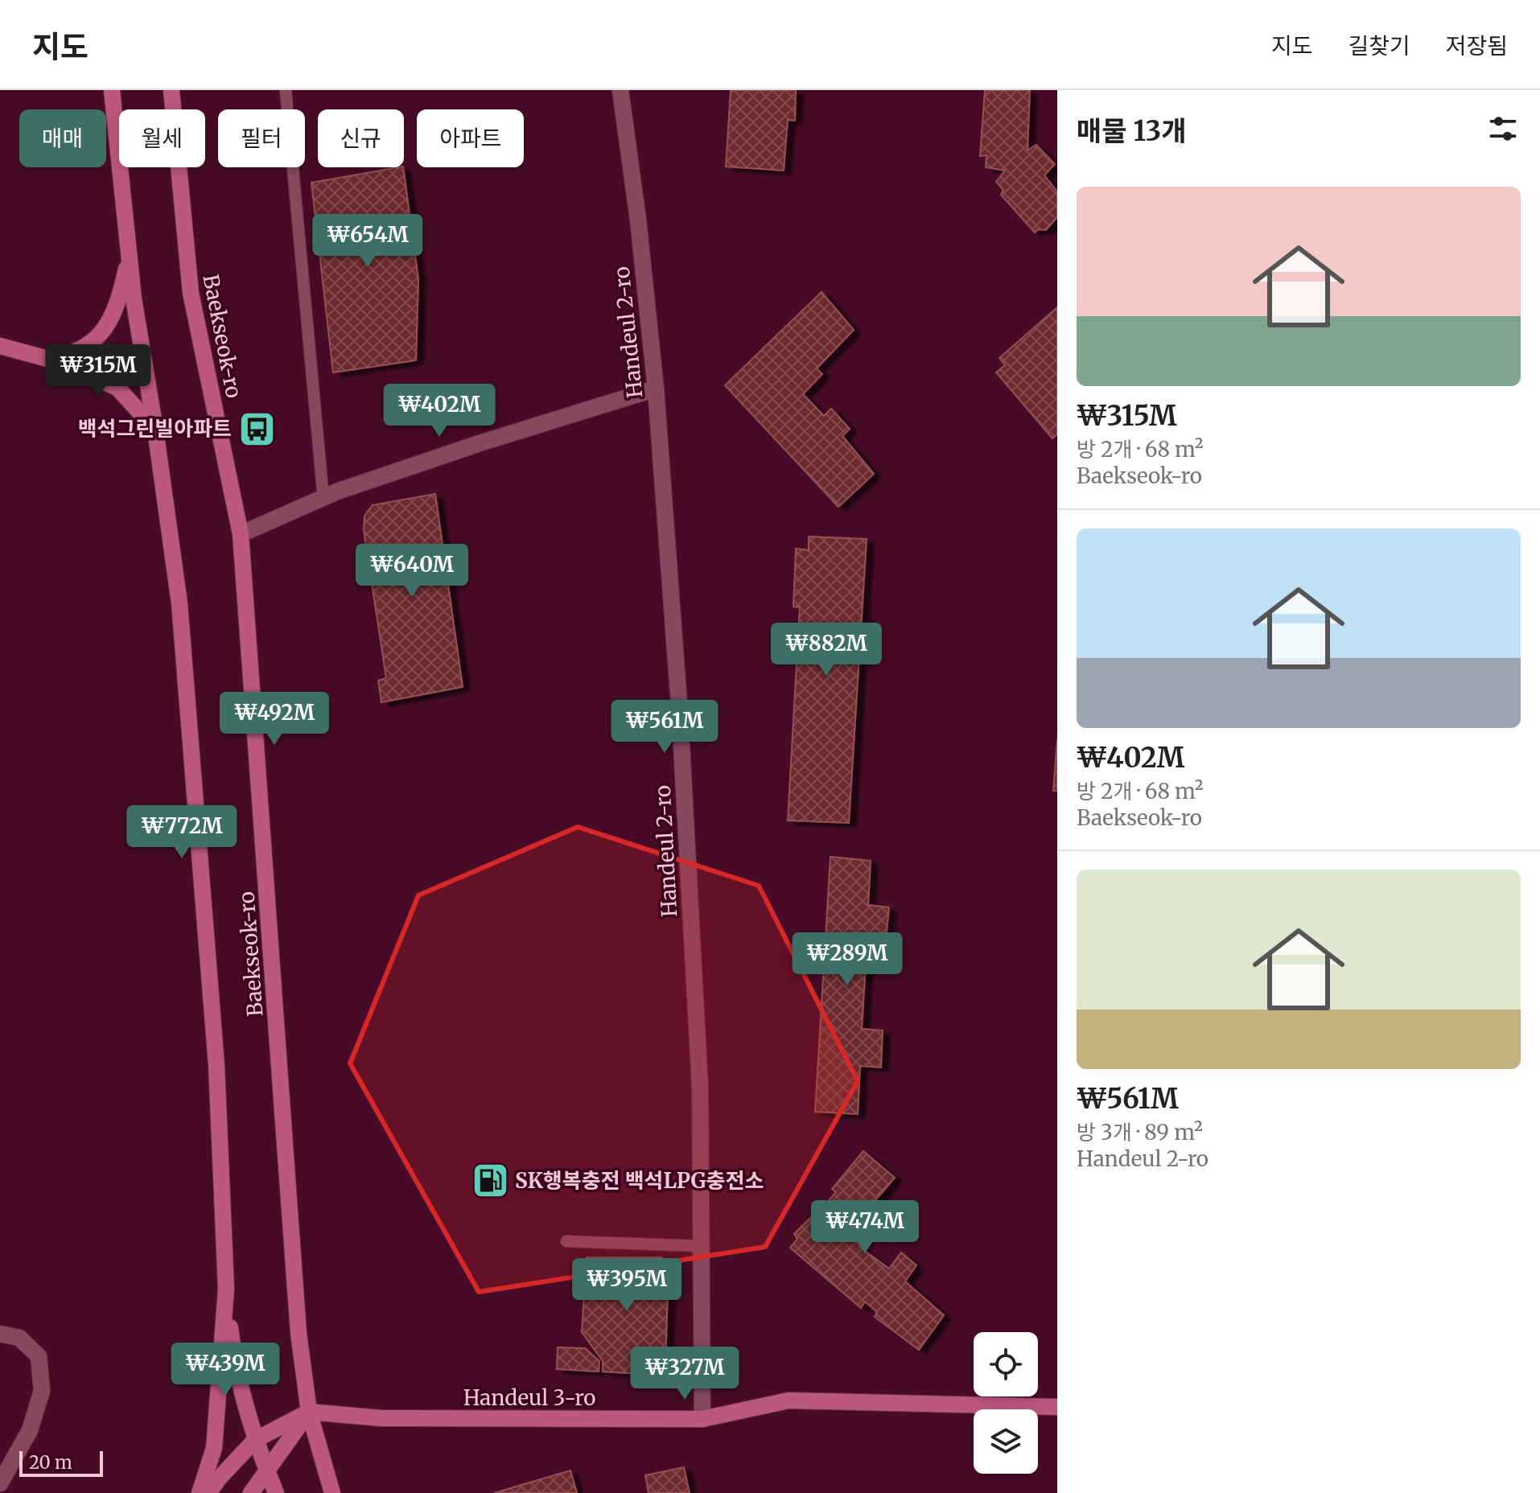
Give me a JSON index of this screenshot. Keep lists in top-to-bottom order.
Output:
{
  "streets": {
    "main road": ["Baekseok-ro", "Handeul 3-ro"],
    "street": ["Handeul 2-ro"]
  },
  "crossings": [
    ["Handeul 2-ro", "Handeul 3-ro"],
    ["Baekseok-ro", "Handeul 3-ro"]
  ],
  "places": {
    "bus stop": ["백석그린빌아파트"],
    "fuel station": ["SK행복충전 백석LPG충전소"]
  },
  "scale_bar": "20 m",
  "page": {
    "header": "지도",
    "nav": ["지도", "길찾기", "저장됨"],
    "heading": "매물 13개",
    "chip": [
      "매매",
      "월세",
      "필터",
      "신규",
      "아파트"
    ],
    "list": [
      {
        "name": "₩315M",
        "note": "방 2개 · 68 m² · Baekseok-ro"
      },
      {
        "name": "₩402M",
        "note": "방 2개 · 68 m² · Baekseok-ro"
      },
      {
        "name": "₩561M",
        "note": "방 3개 · 89 m² · Handeul 2-ro"
      }
    ],
    "price": [
      "₩654M",
      "₩315M",
      "₩402M",
      "₩640M",
      "₩882M",
      "₩492M",
      "₩561M",
      "₩772M",
      "₩289M",
      "₩474M",
      "₩395M",
      "₩439M",
      "₩327M"
    ],
    "scale": "20 m"
  }
}
